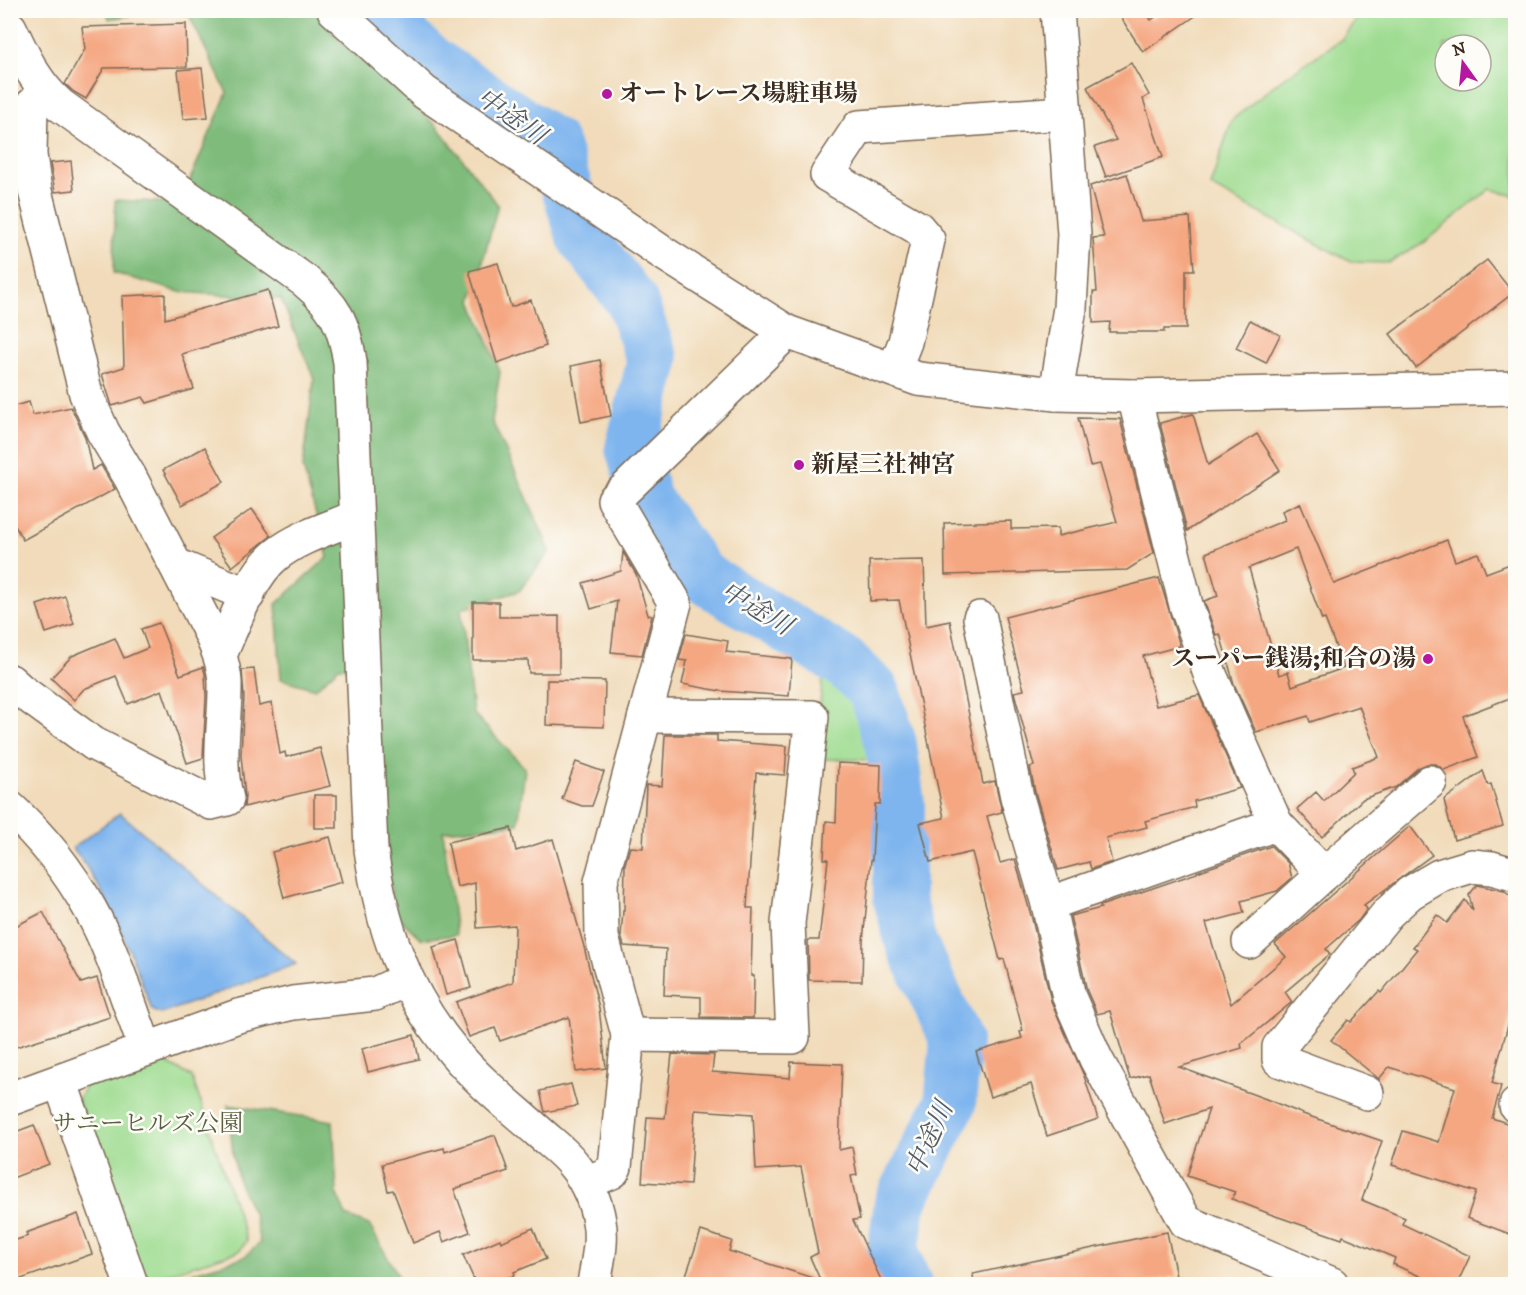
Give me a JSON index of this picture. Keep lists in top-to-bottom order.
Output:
{
  "water": ["中途川"],
  "parks": ["サニーヒルズ公園"],
  "places": ["オートレース場駐車場", "新屋三社神宮", "スーパー銭湯;和合の湯"],
  "north": "top"
}
